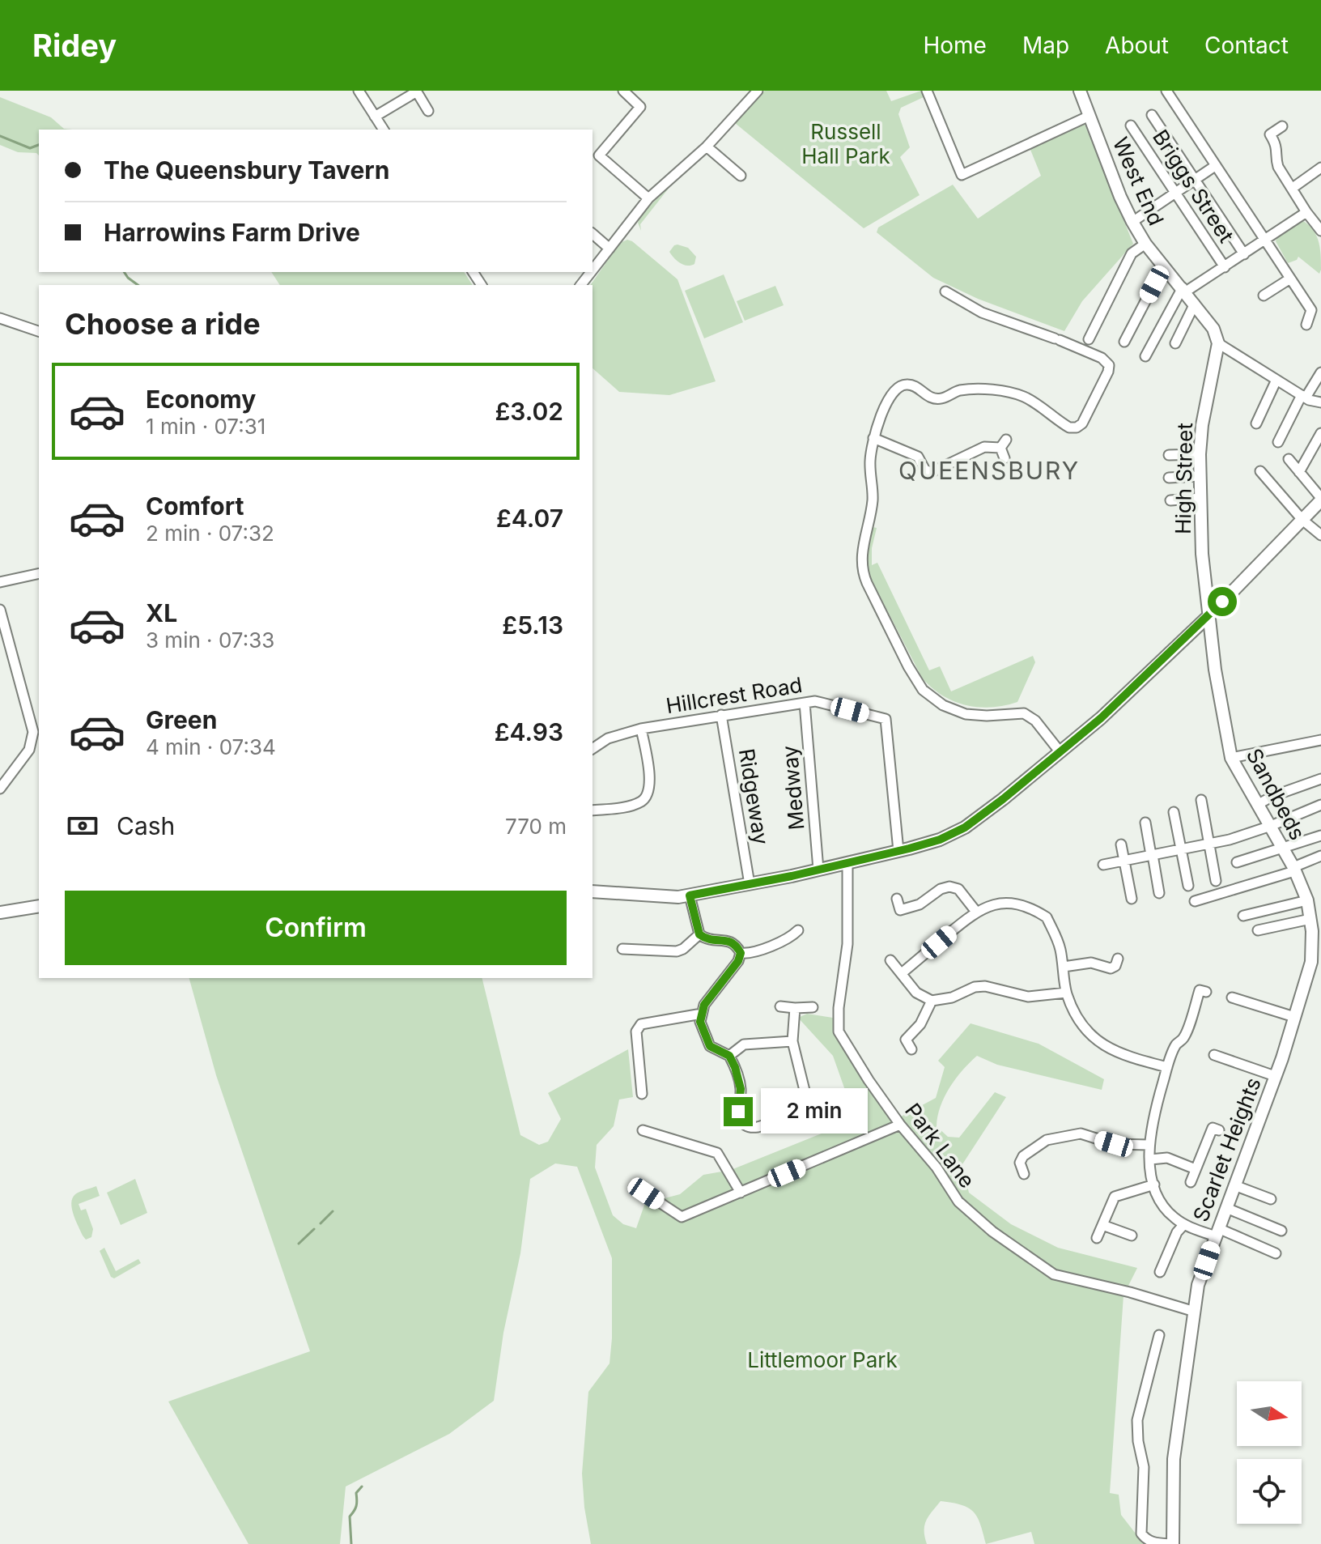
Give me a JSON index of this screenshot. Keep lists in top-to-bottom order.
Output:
{
  "streets": {
    "main road": [
      "West End",
      "High Street",
      "Sandbeds",
      "Scarlet Heights"
    ],
    "street": [
      "Briggs Street",
      "Hillcrest Road",
      "Medway",
      "Ridgeway",
      "Park Lane"
    ]
  },
  "crossings": [
    ["West End", "High Street"],
    ["High Street", "Sandbeds"],
    ["Hillcrest Road", "Medway"],
    ["Hillcrest Road", "Ridgeway"],
    ["Sandbeds", "Scarlet Heights"],
    ["Park Lane", "Scarlet Heights"]
  ],
  "districts": ["QUEENSBURY"],
  "parks": ["Russell Hall Park", "Littlemoor Park"],
  "north": "right",
  "page": {
    "header": "Ridey",
    "nav": [
      "Home",
      "Map",
      "About",
      "Contact"
    ],
    "banner": ["The Queensbury Tavern", "Harrowins Farm Drive"],
    "heading": "Choose a ride",
    "list": [
      {
        "name": "Economy",
        "note": "1 min · 07:31",
        "value": "£3.02"
      },
      {
        "name": "Comfort",
        "note": "2 min · 07:32",
        "value": "£4.07"
      },
      {
        "name": "XL",
        "note": "3 min · 07:33",
        "value": "£5.13"
      },
      {
        "name": "Green",
        "note": "4 min · 07:34",
        "value": "£4.93"
      }
    ],
    "pay": ["Cash", "770 m"],
    "buttons": "Confirm",
    "bubble": "2 min"
  }
}
